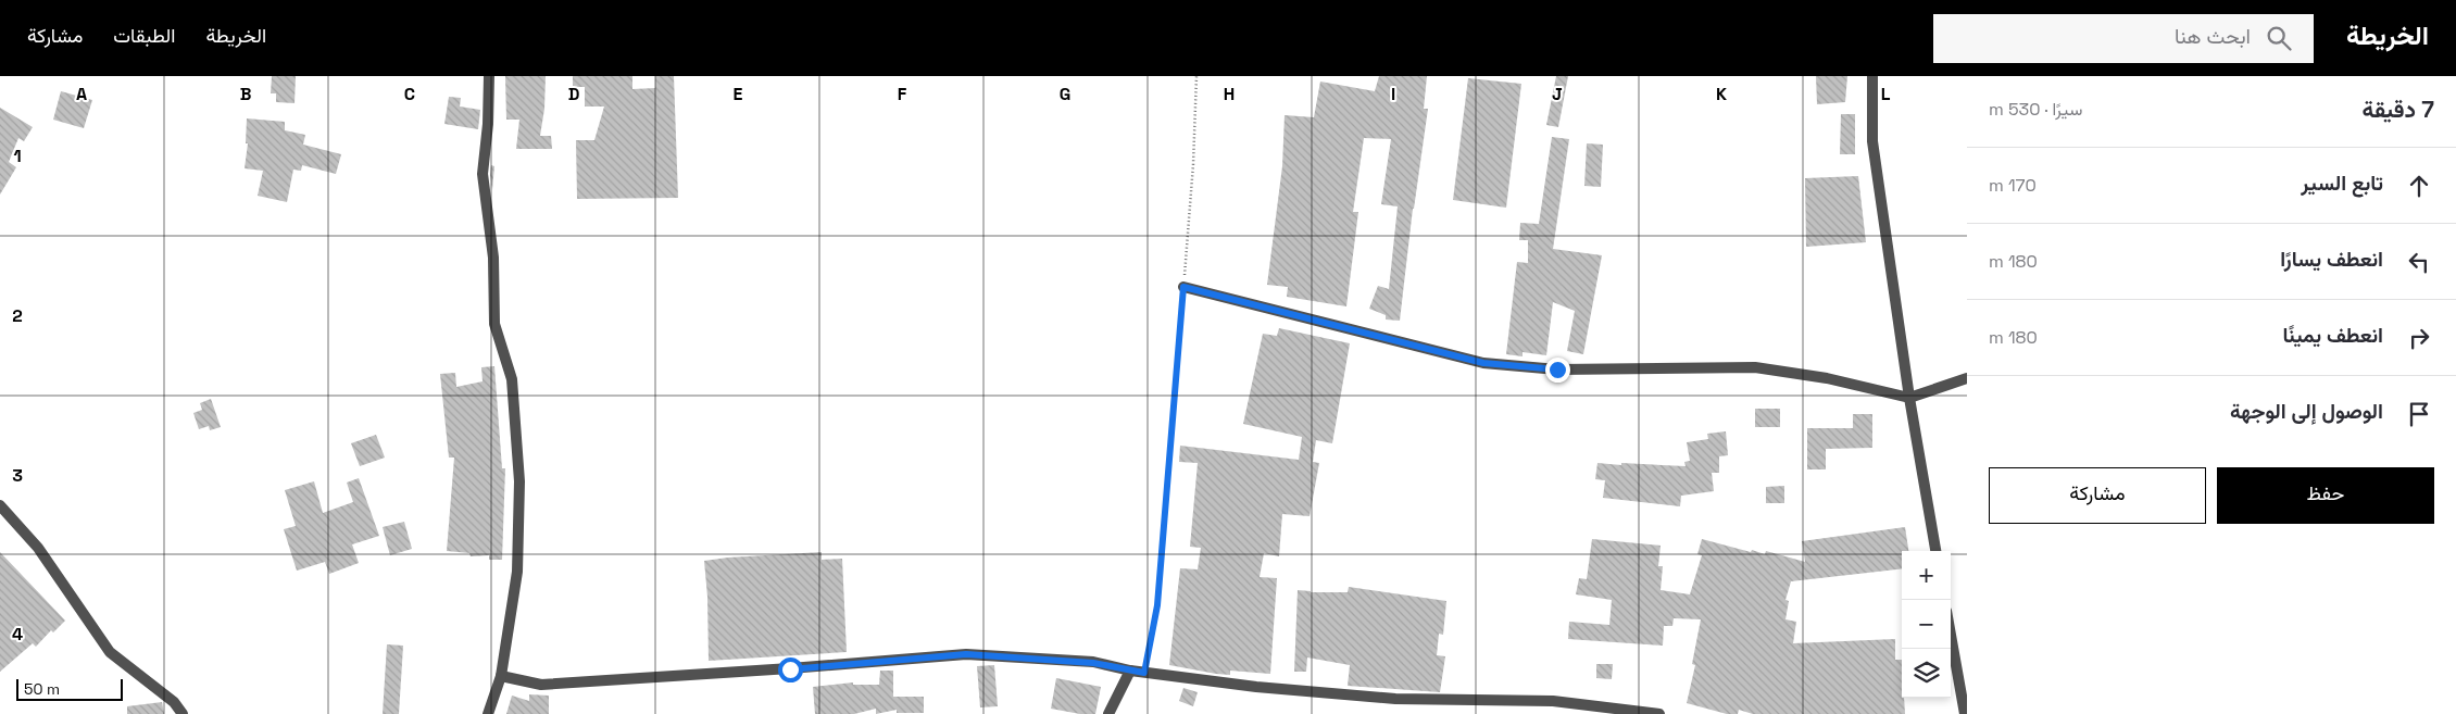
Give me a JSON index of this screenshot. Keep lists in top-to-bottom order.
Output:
{
  "scale_bar": "50 m",
  "page": {
    "header": "الخريطة",
    "search": "ابحث هنا",
    "nav": ["الخريطة", "الطبقات", "مشاركة"],
    "heading": ["7 دقيقة", "سيرًا · 530 m"],
    "list": [
      ["تابع السير", "170 m"],
      ["انعطف يسارًا", "180 m"],
      ["انعطف يمينًا", "180 m"],
      "الوصول إلى الوجهة"
    ],
    "buttons": ["حفظ", "مشاركة"],
    "map_buttons": ["+", "−"],
    "scale": "50 m"
  },
  "grid": {
    "columns": [
      "A",
      "B",
      "C",
      "D",
      "E",
      "F",
      "G",
      "H",
      "I",
      "J",
      "K",
      "L"
    ],
    "rows": [
      "1",
      "2",
      "3",
      "4"
    ]
  }
}
